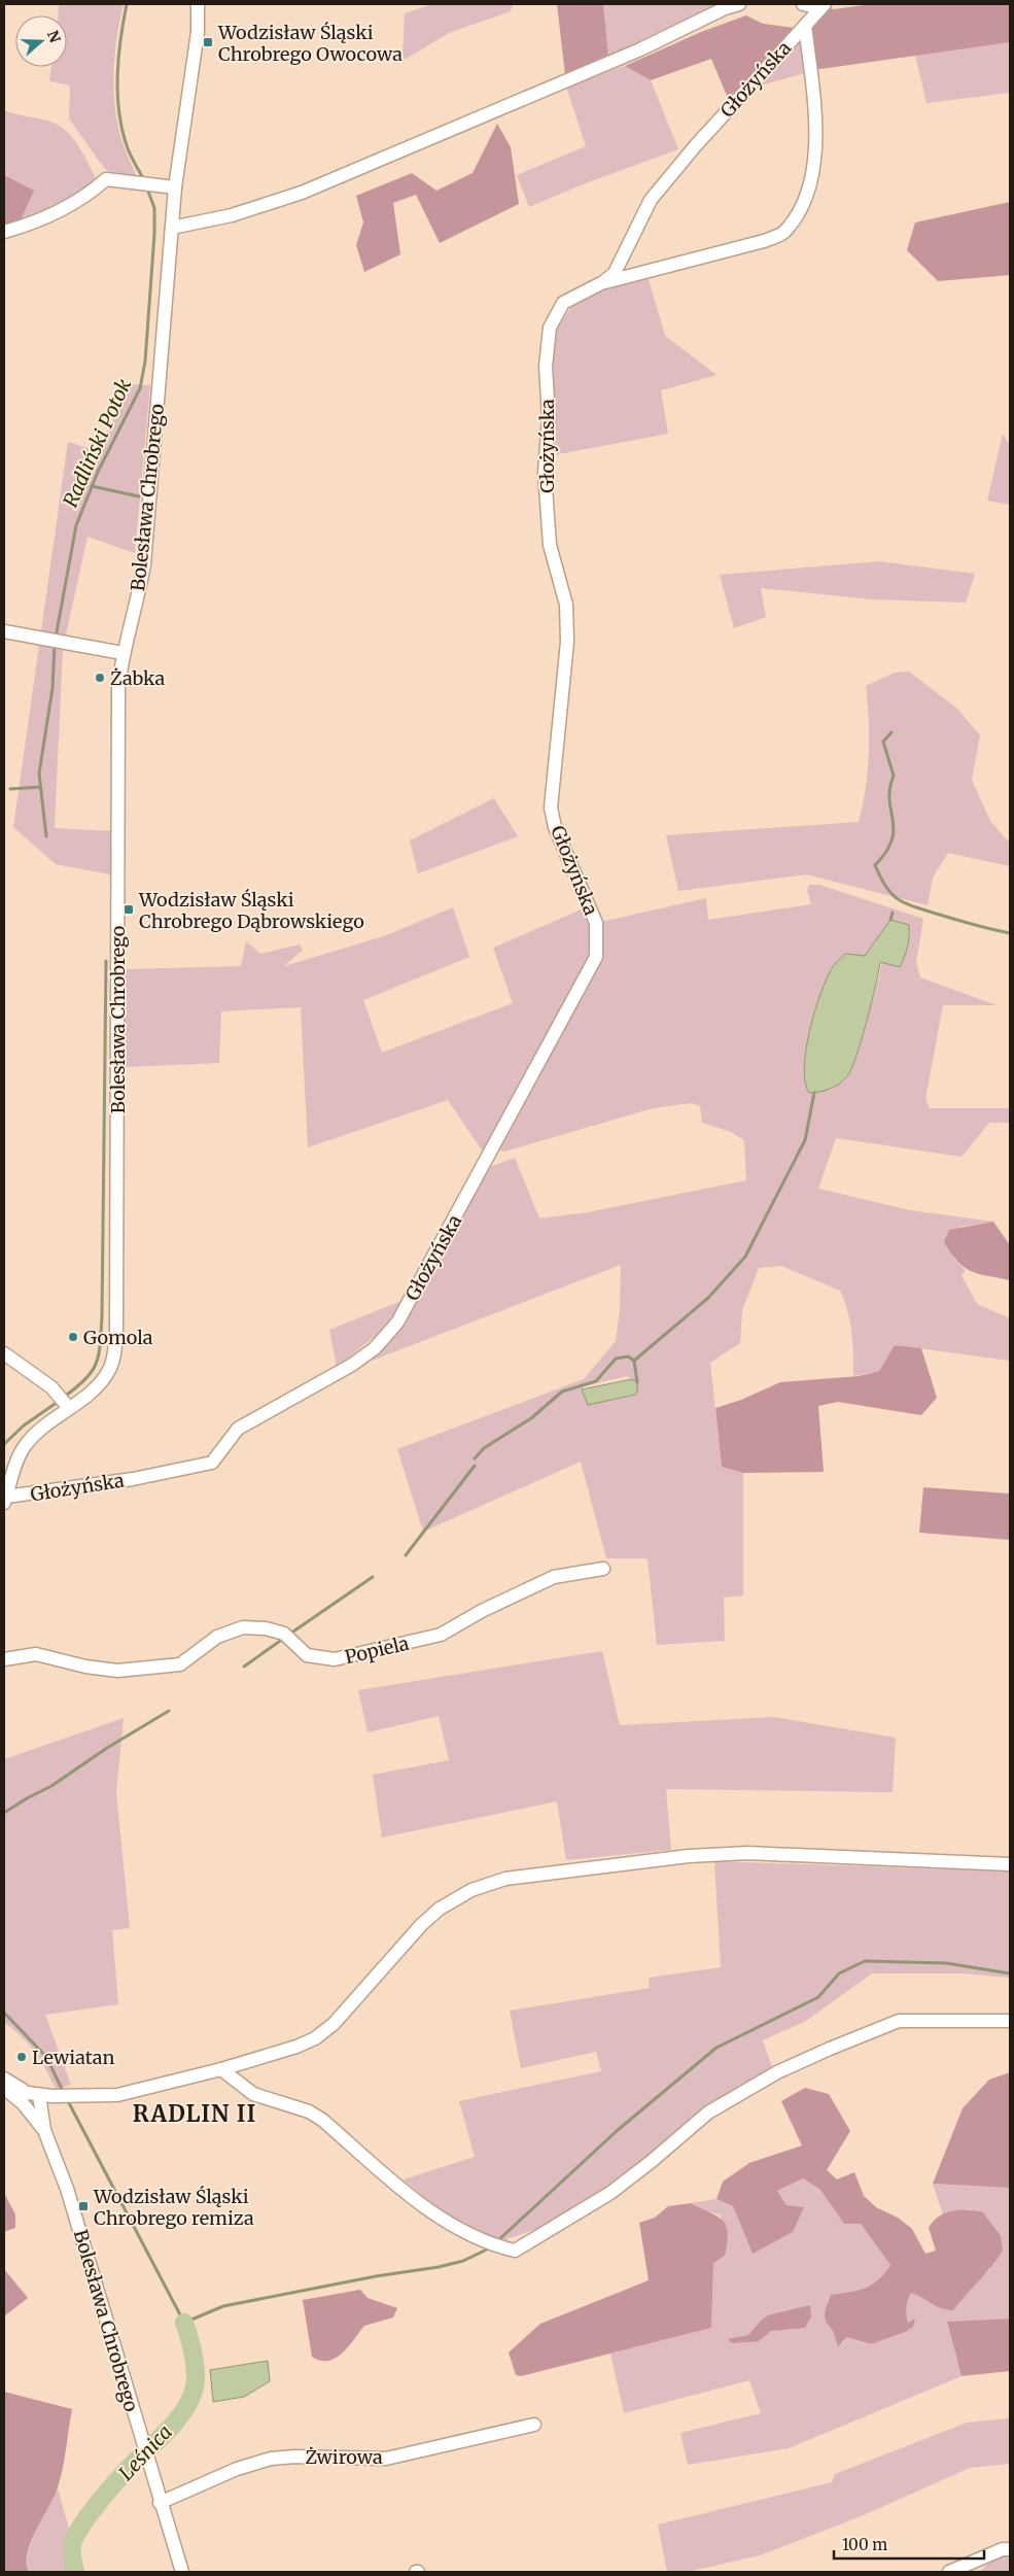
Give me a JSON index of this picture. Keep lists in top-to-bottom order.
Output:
{
  "streets": {
    "street": [
      "Głożyńska",
      "Bolesława Chrobrego",
      "Popiela",
      "Żwirowa"
    ]
  },
  "crossings": [
    ["Głożyńska", "Bolesława Chrobrego"],
    ["Bolesława Chrobrego", "Żwirowa"]
  ],
  "districts": ["RADLIN II"],
  "water": ["Radliński Potok", "Leśnica"],
  "places": {
    "transit": ["Wodzisław Śląski Chrobrego Owocowa", "Wodzisław Śląski Chrobrego Dąbrowskiego", "Wodzisław Śląski Chrobrego remiza"],
    "other": ["Żabka", "Gomola", "Lewiatan"]
  },
  "scale_bar": "100 m",
  "north": "right"
}
